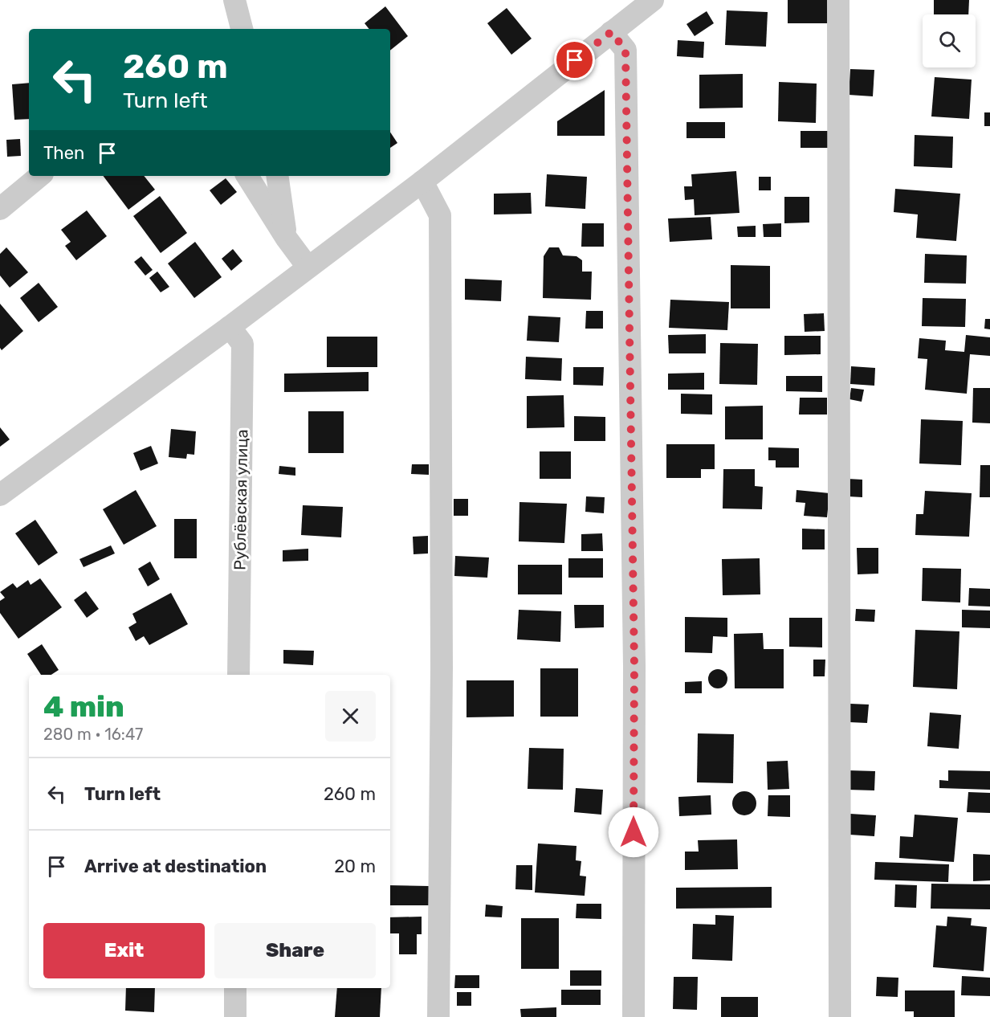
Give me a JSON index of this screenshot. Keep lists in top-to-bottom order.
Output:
{
  "streets": {
    "street": ["Рублёвская улица"]
  },
  "page": {
    "turn": ["260 m", "Turn left"],
    "then": "Then",
    "heading": ["4 min", "280 m · 16:47"],
    "list": [
      {
        "name": "Turn left",
        "value": "260 m"
      },
      {
        "name": "Arrive at destination",
        "value": "20 m"
      }
    ],
    "buttons": ["Exit", "Share"]
  }
}
